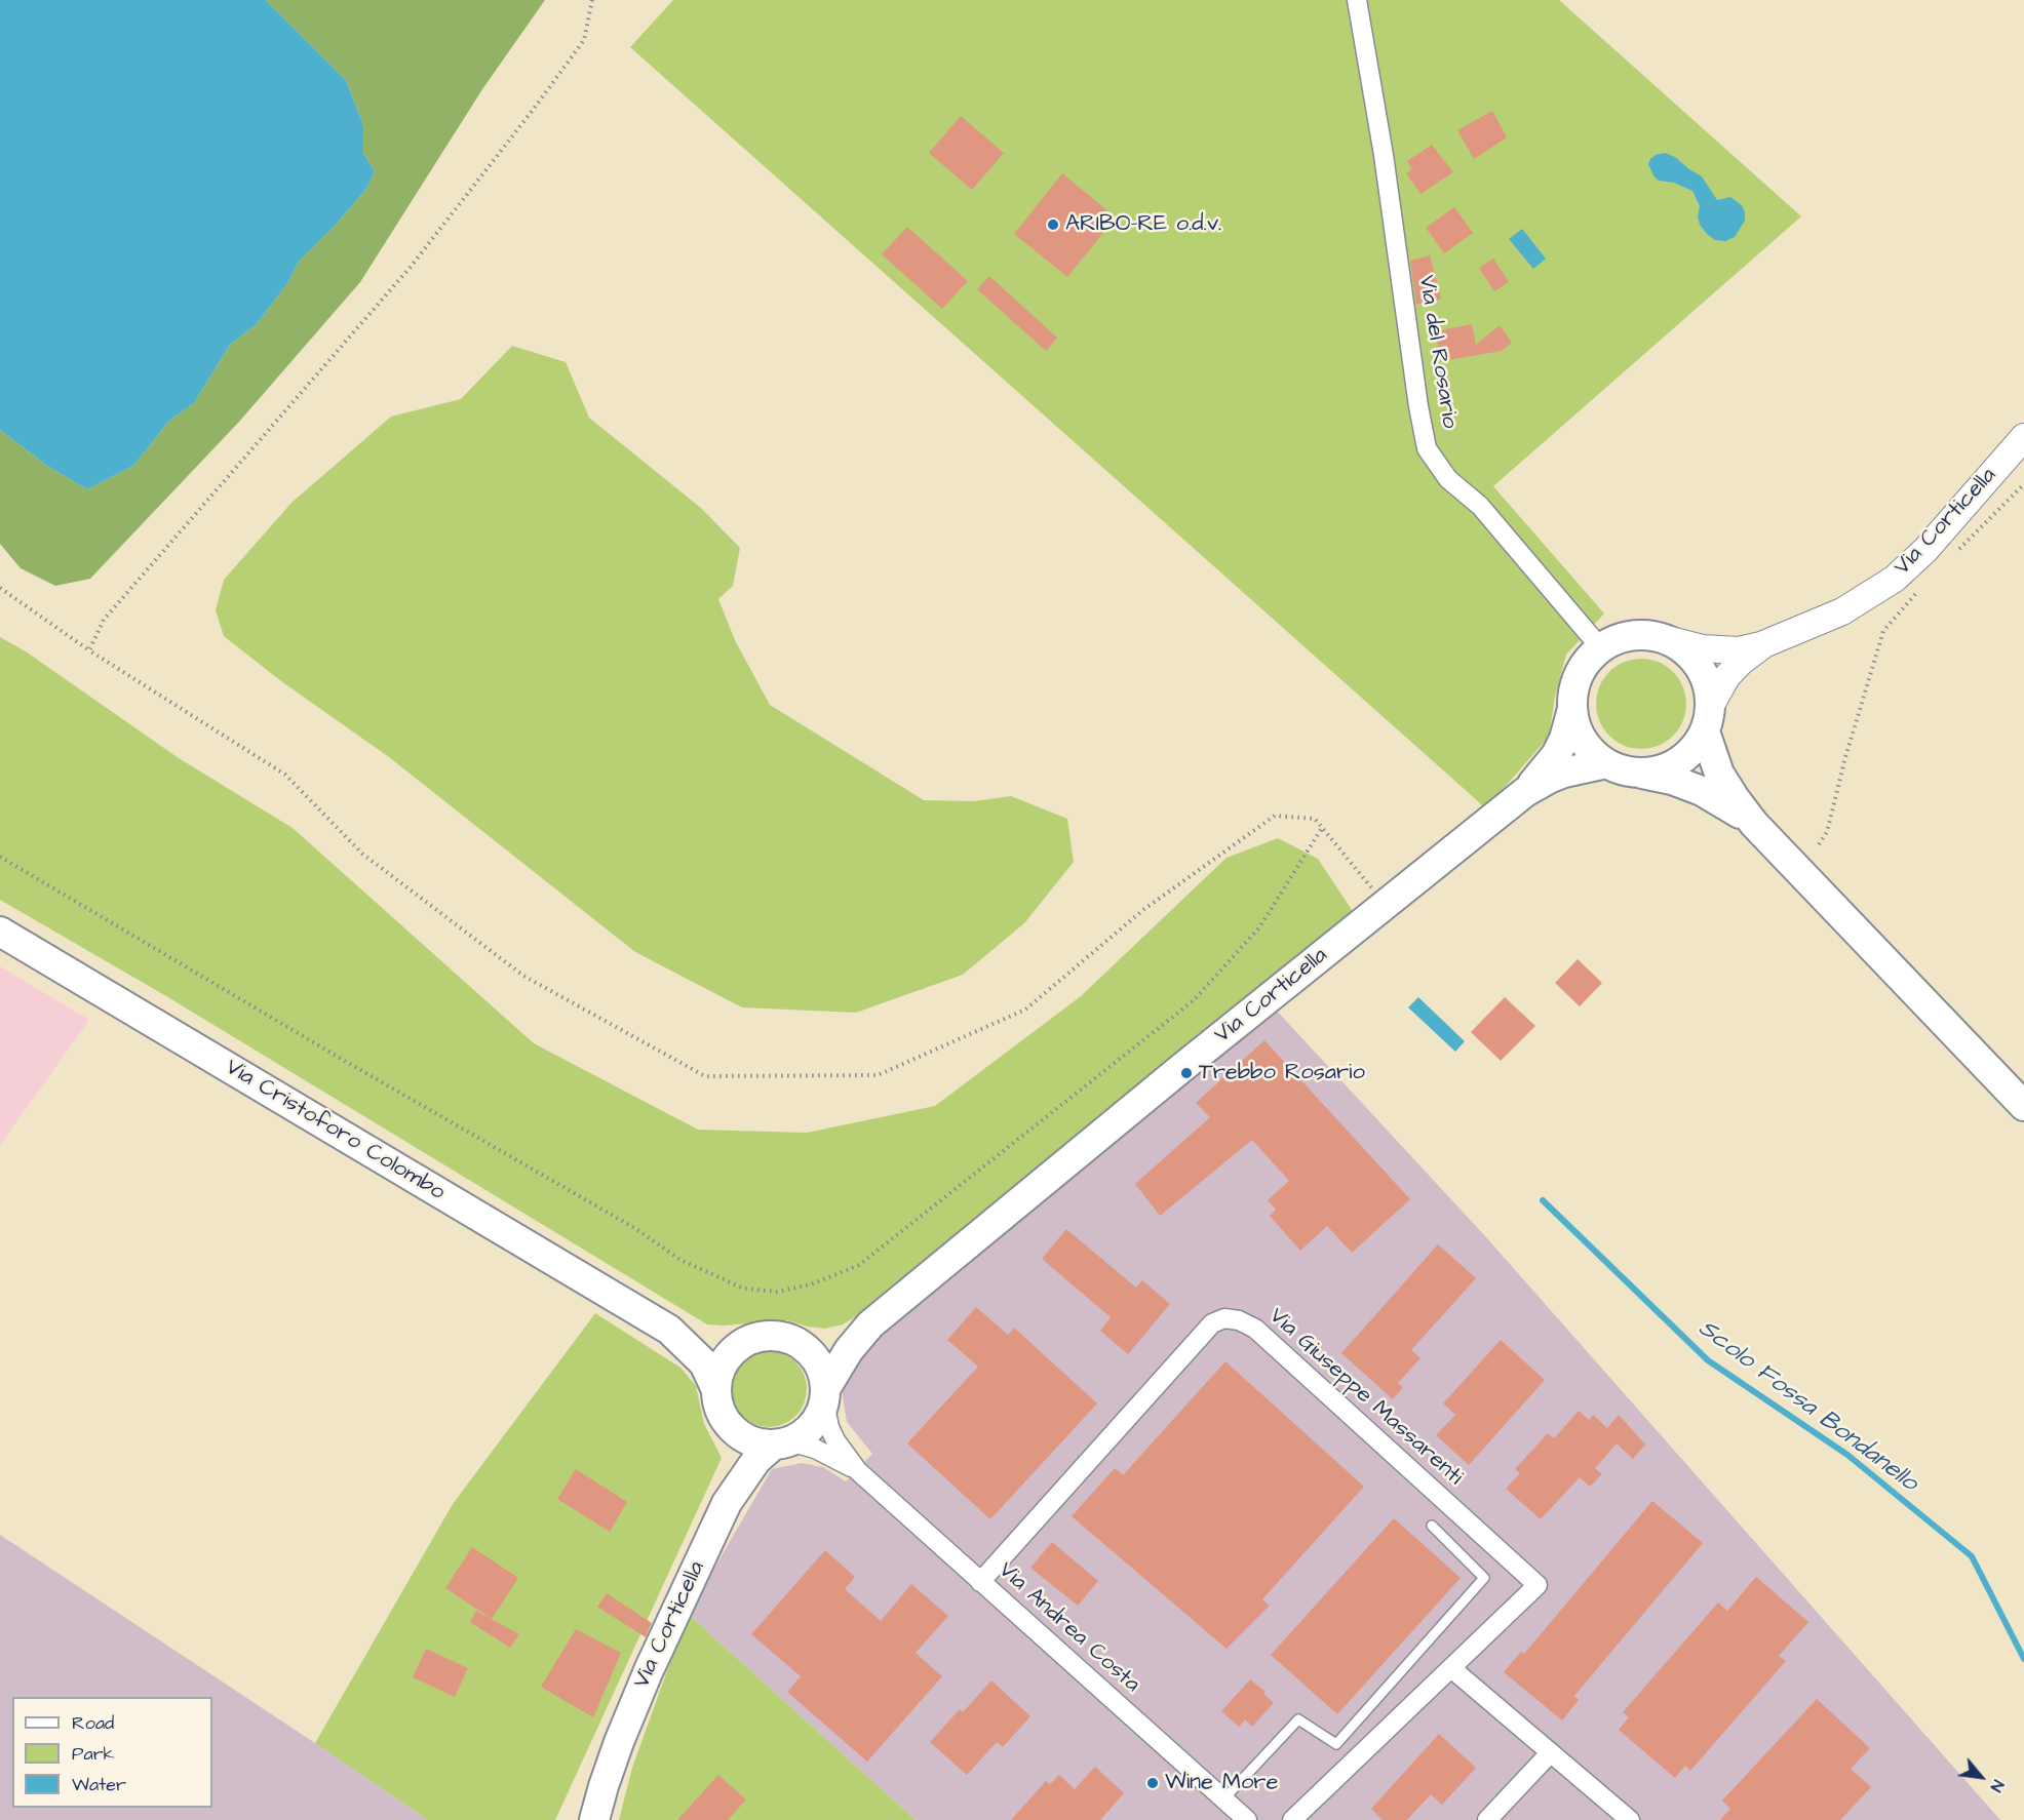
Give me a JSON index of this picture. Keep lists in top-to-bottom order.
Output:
{
  "streets": {
    "main road": ["Via Corticella", "Via Cristoforo Colombo"],
    "street": ["Via del Rosario", "Via Giuseppe Massarenti", "Via Andrea Costa"]
  },
  "crossings": [
    ["Via del Rosario", "Via Corticella"],
    ["Via Corticella", "Via Cristoforo Colombo"],
    ["Via Corticella", "Via Andrea Costa"],
    ["Via Cristoforo Colombo", "Via Andrea Costa"],
    ["Via Giuseppe Massarenti", "Via Andrea Costa"]
  ],
  "water": ["Scolo Fossa Bondanello"],
  "places": ["ARIBO-RE o.d.v.", "Trebbo Rosario", "Wine More"],
  "legend": ["Road", "Park", "Water"],
  "north": "bottom right"
}
